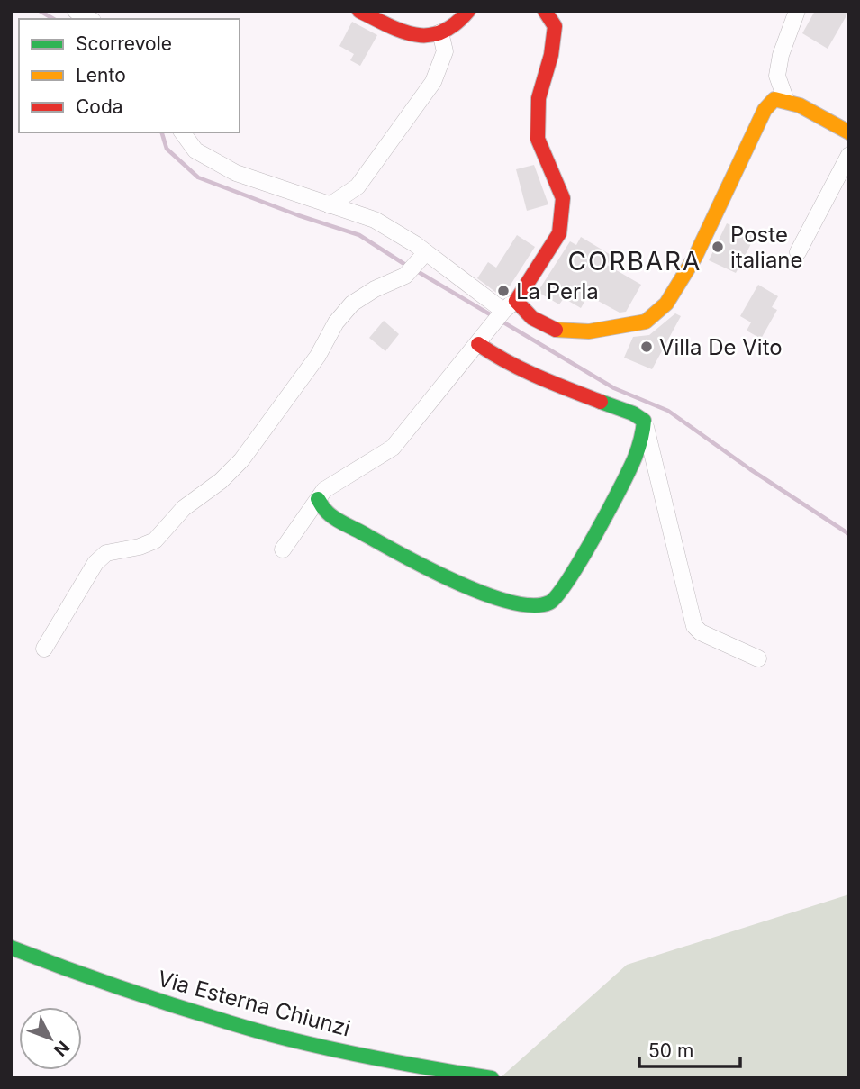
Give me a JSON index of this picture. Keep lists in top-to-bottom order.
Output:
{
  "streets": {
    "main road": ["Via Esterna Chiunzi"]
  },
  "districts": ["CORBARA"],
  "places": ["Poste italiane", "La Perla", "Villa De Vito"],
  "legend": ["Scorrevole", "Lento", "Coda"],
  "scale_bar": "50 m",
  "north": "bottom right"
}
